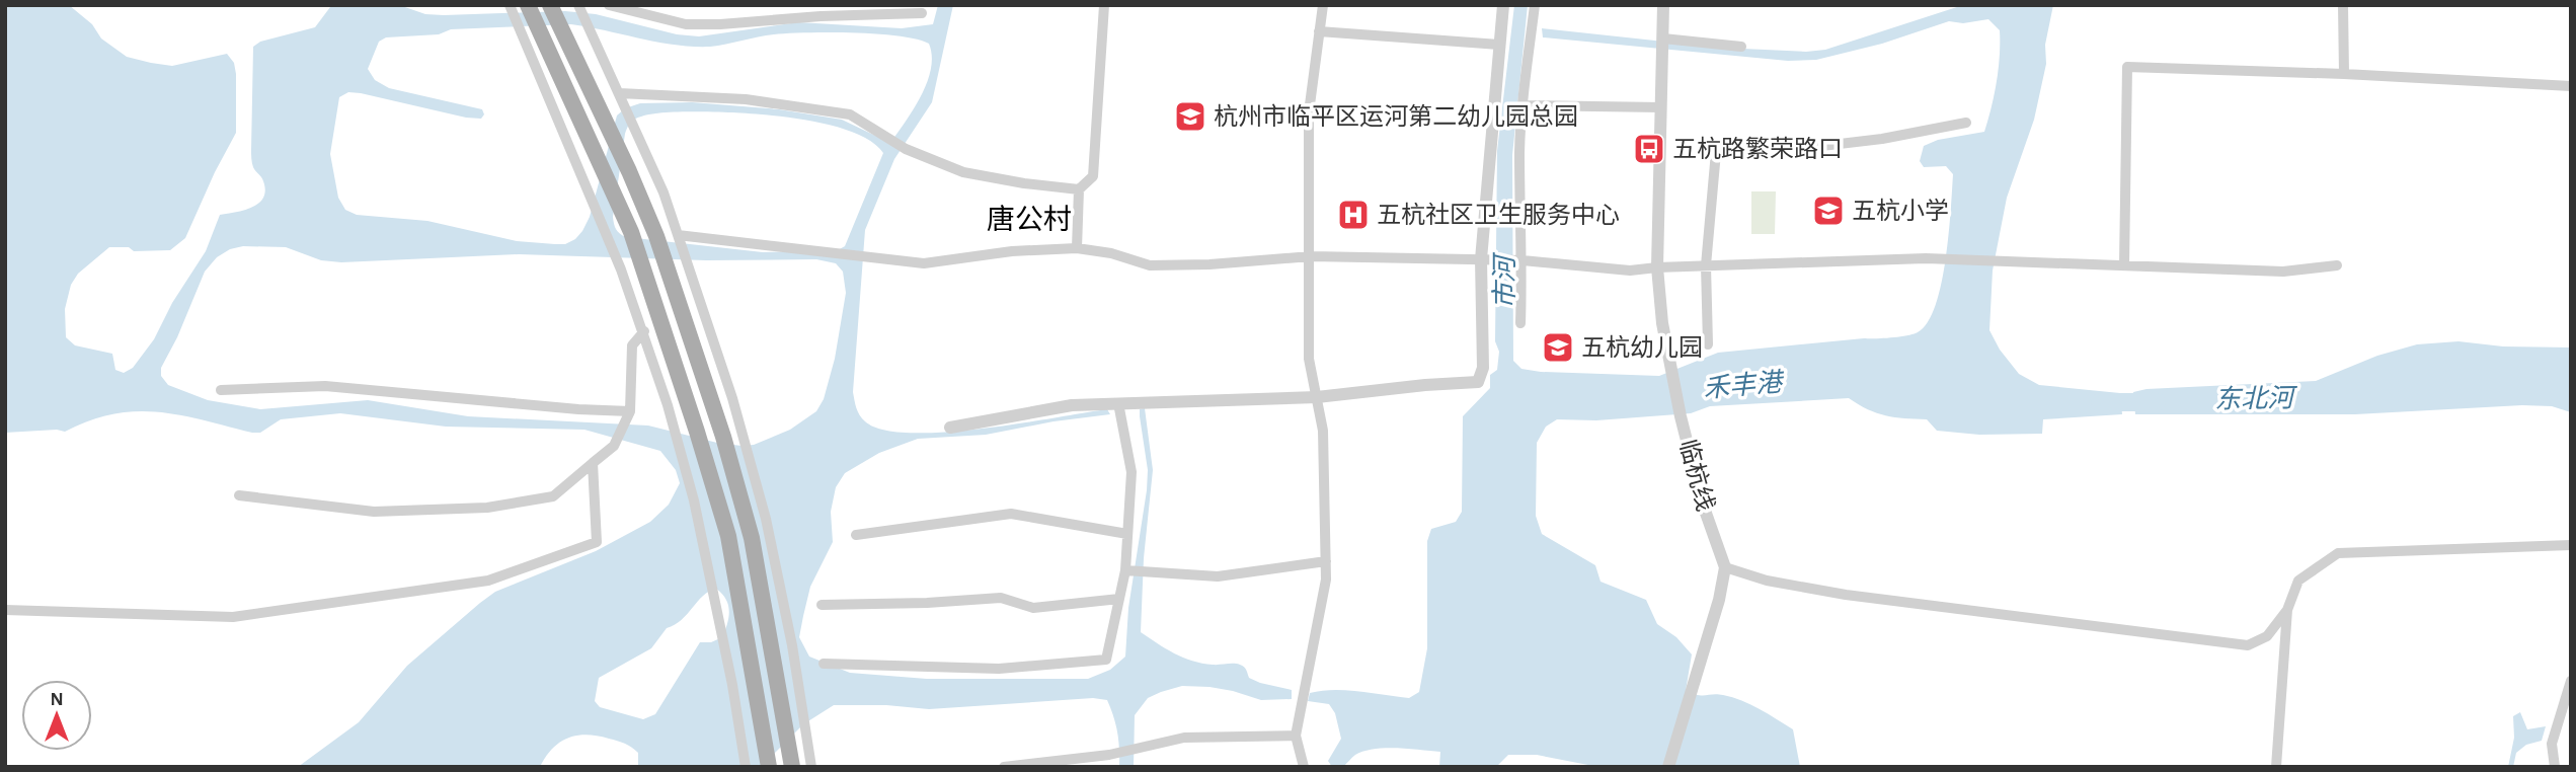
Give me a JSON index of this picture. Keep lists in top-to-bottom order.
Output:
{
  "streets": {
    "street": ["临杭线"]
  },
  "districts": ["唐公村"],
  "water": ["市河", "禾丰港", "东北河"],
  "places": {
    "school or university": ["杭州市临平区运河第二幼儿园总园", "五杭小学", "五杭幼儿园"],
    "bus stop": ["五杭路繁荣路口"],
    "hospital": ["五杭社区卫生服务中心"]
  },
  "north": "top"
}
